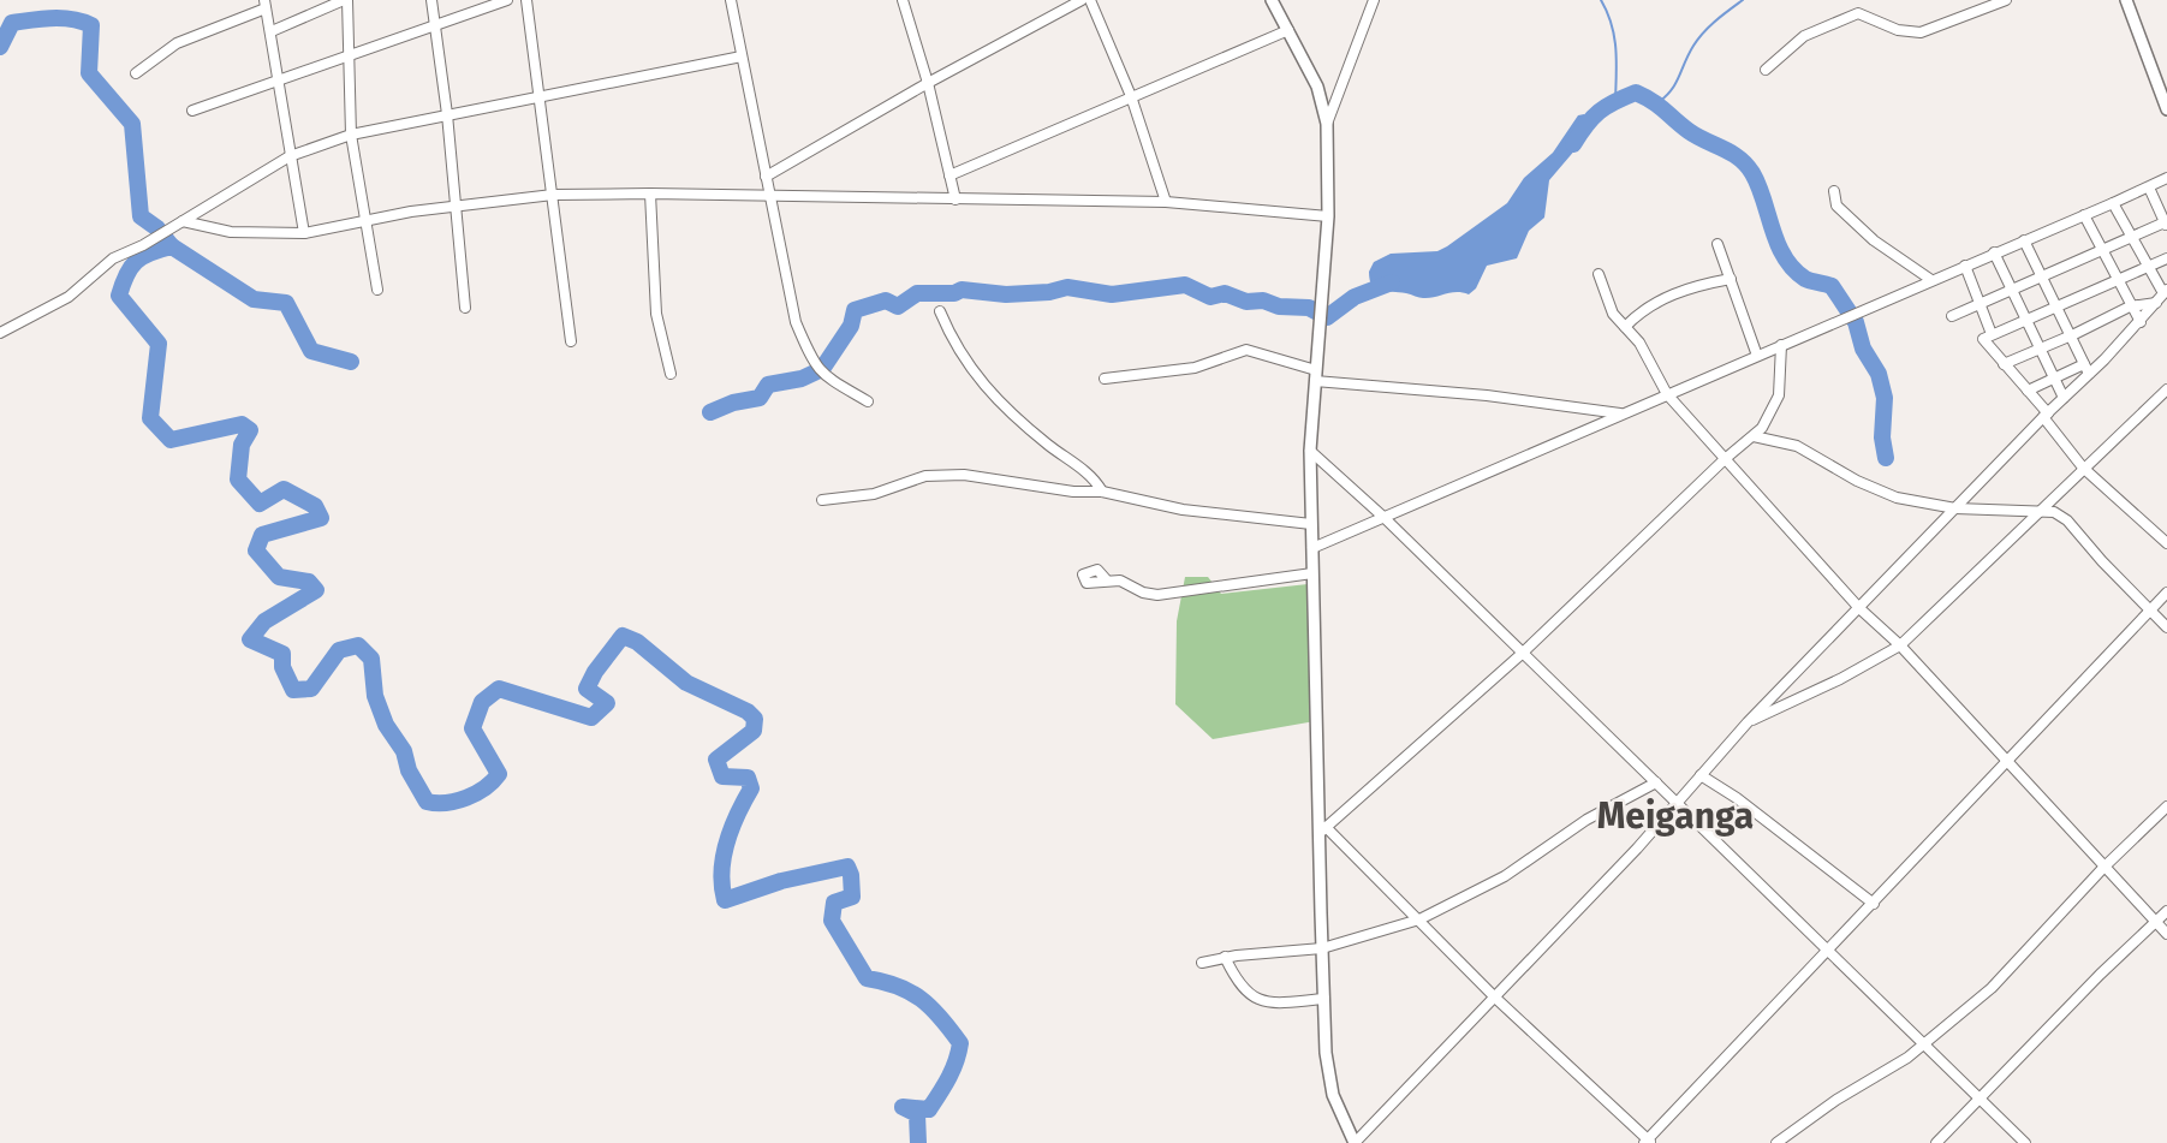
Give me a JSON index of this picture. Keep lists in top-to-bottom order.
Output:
{
  "districts": ["Meiganga"]
}
